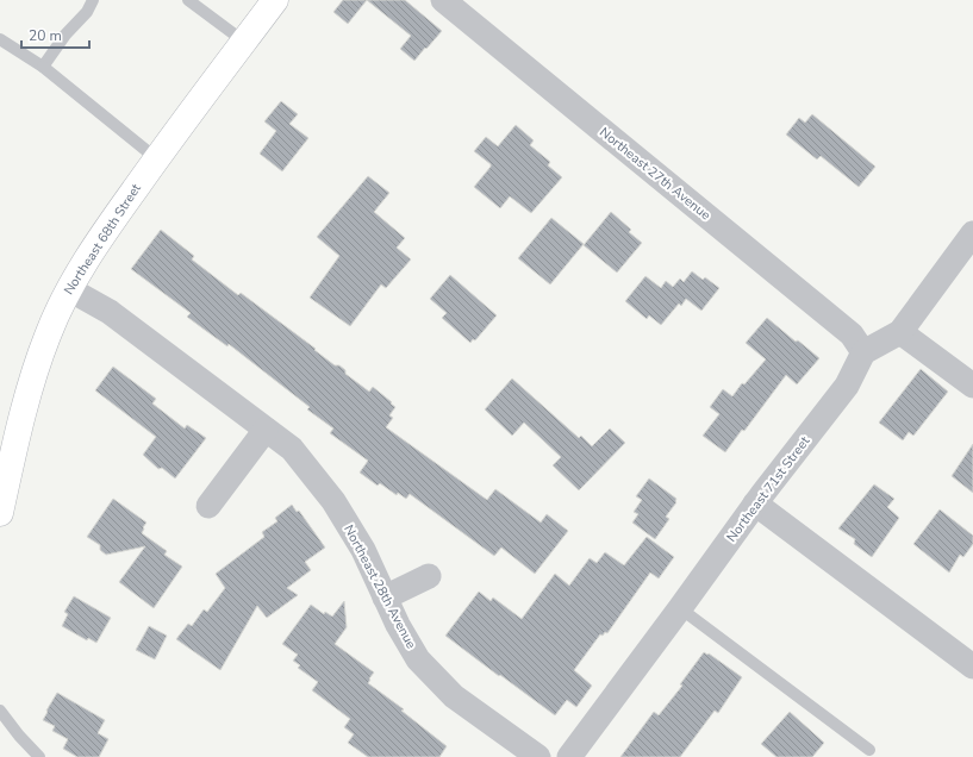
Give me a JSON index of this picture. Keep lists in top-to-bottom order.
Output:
{
  "streets": {
    "street": [
      "Northeast 27th Avenue",
      "Northeast 68th Street",
      "Northeast 71st Street",
      "Northeast 28th Avenue"
    ]
  },
  "crossings": [
    ["Northeast 27th Avenue", "Northeast 71st Street"],
    ["Northeast 68th Street", "Northeast 28th Avenue"]
  ],
  "scale_bar": "20 m"
}
